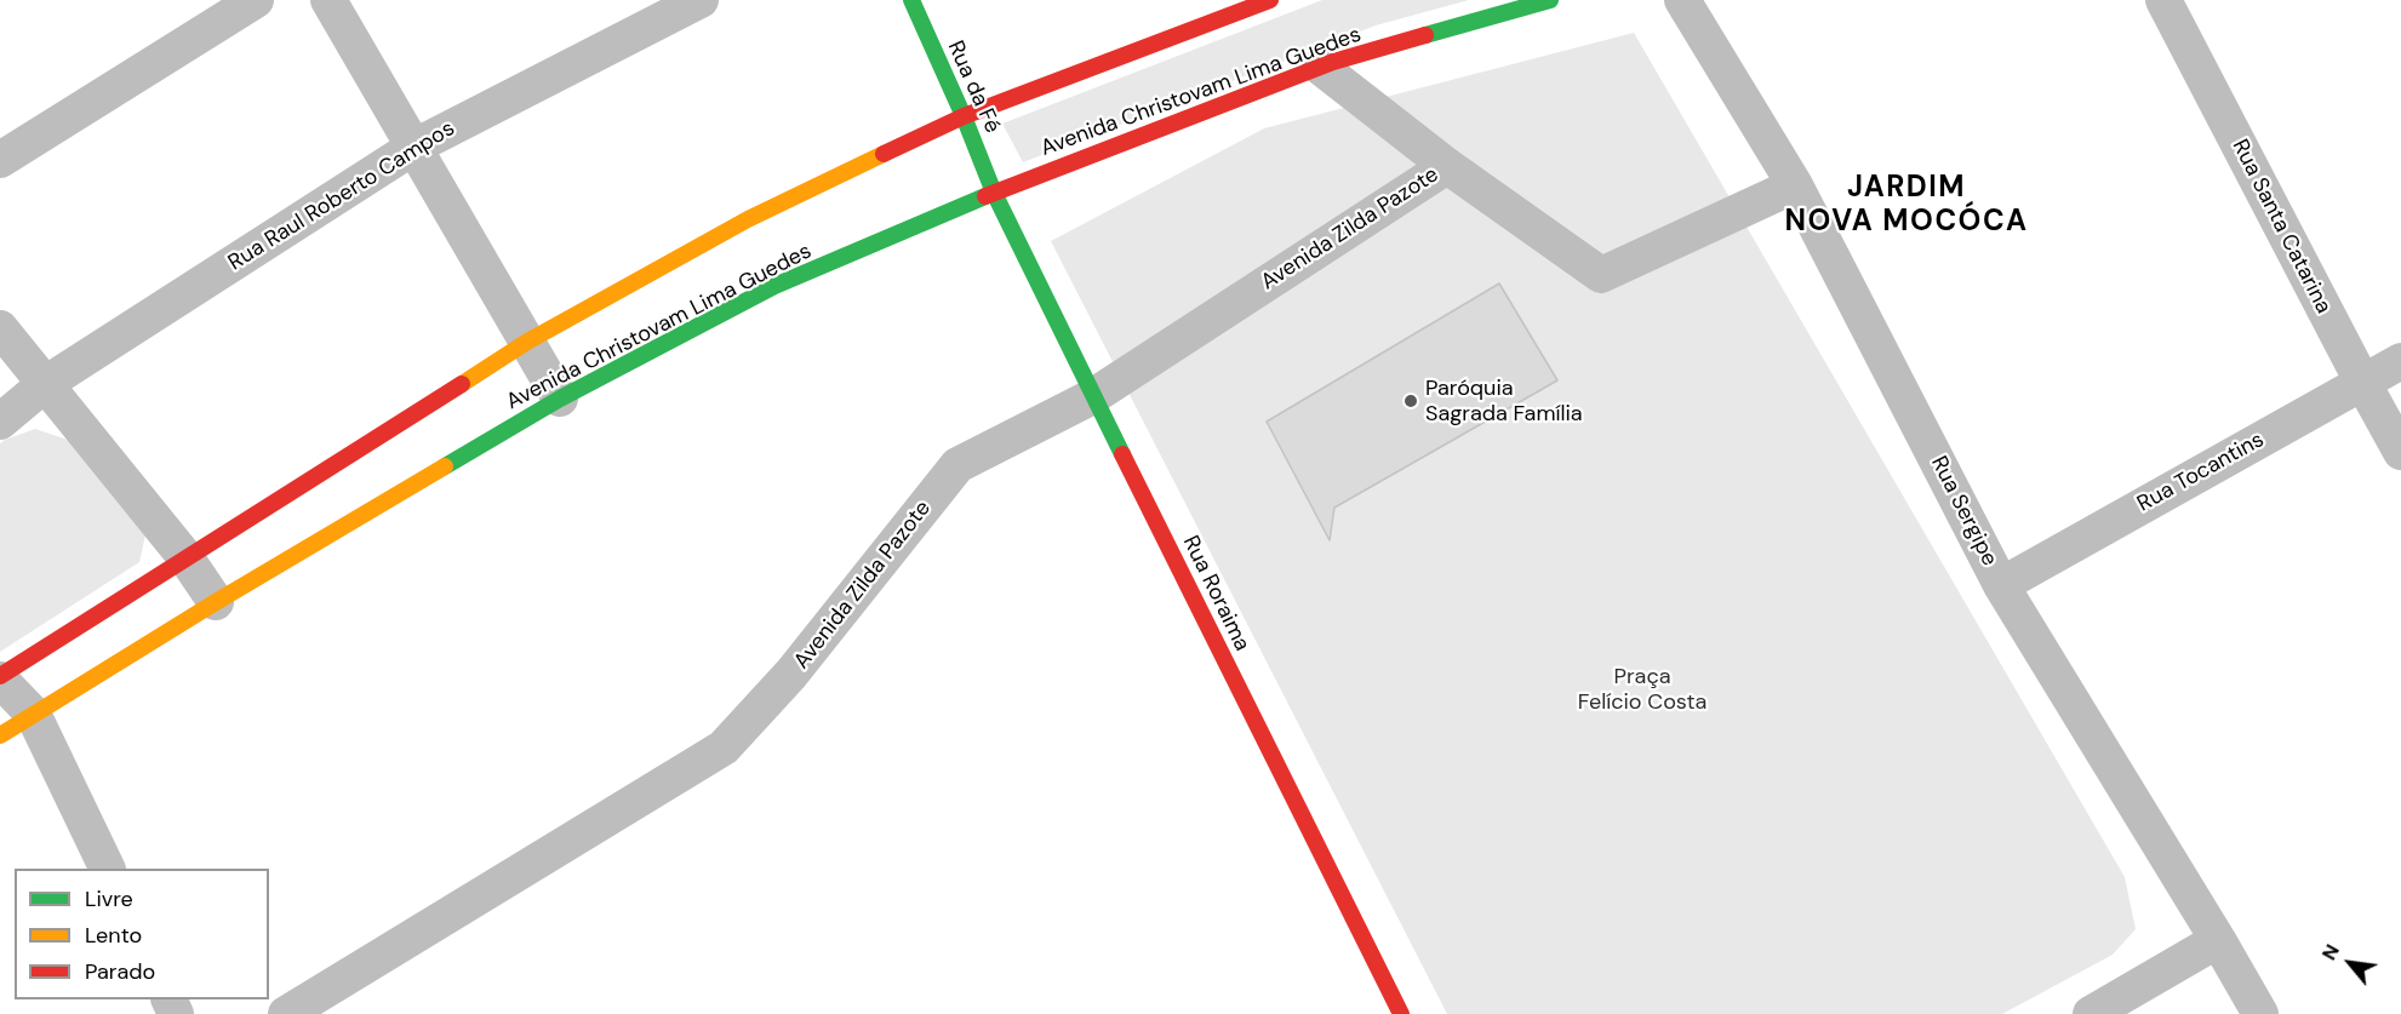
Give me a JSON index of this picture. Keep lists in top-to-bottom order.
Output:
{
  "streets": {
    "street": [
      "Rua da Fé",
      "Avenida Christovam Lima Guedes",
      "Rua Raul Roberto Campos",
      "Rua Santa Catarina",
      "Avenida Zilda Pazote",
      "Rua Tocantins",
      "Rua Sergipe",
      "Rua Roraima"
    ]
  },
  "crossings": [
    ["Rua da Fé", "Avenida Christovam Lima Guedes"],
    ["Rua da Fé", "Rua Roraima"],
    ["Avenida Christovam Lima Guedes", "Rua Roraima"],
    ["Rua Santa Catarina", "Rua Tocantins"],
    ["Avenida Zilda Pazote", "Rua Roraima"],
    ["Rua Tocantins", "Rua Sergipe"]
  ],
  "districts": ["JARDIM NOVA MOCÓCA"],
  "parks": ["Praça Felício Costa"],
  "places": ["Paróquia Sagrada Família"],
  "legend": ["Livre", "Lento", "Parado"],
  "north": "top left"
}
